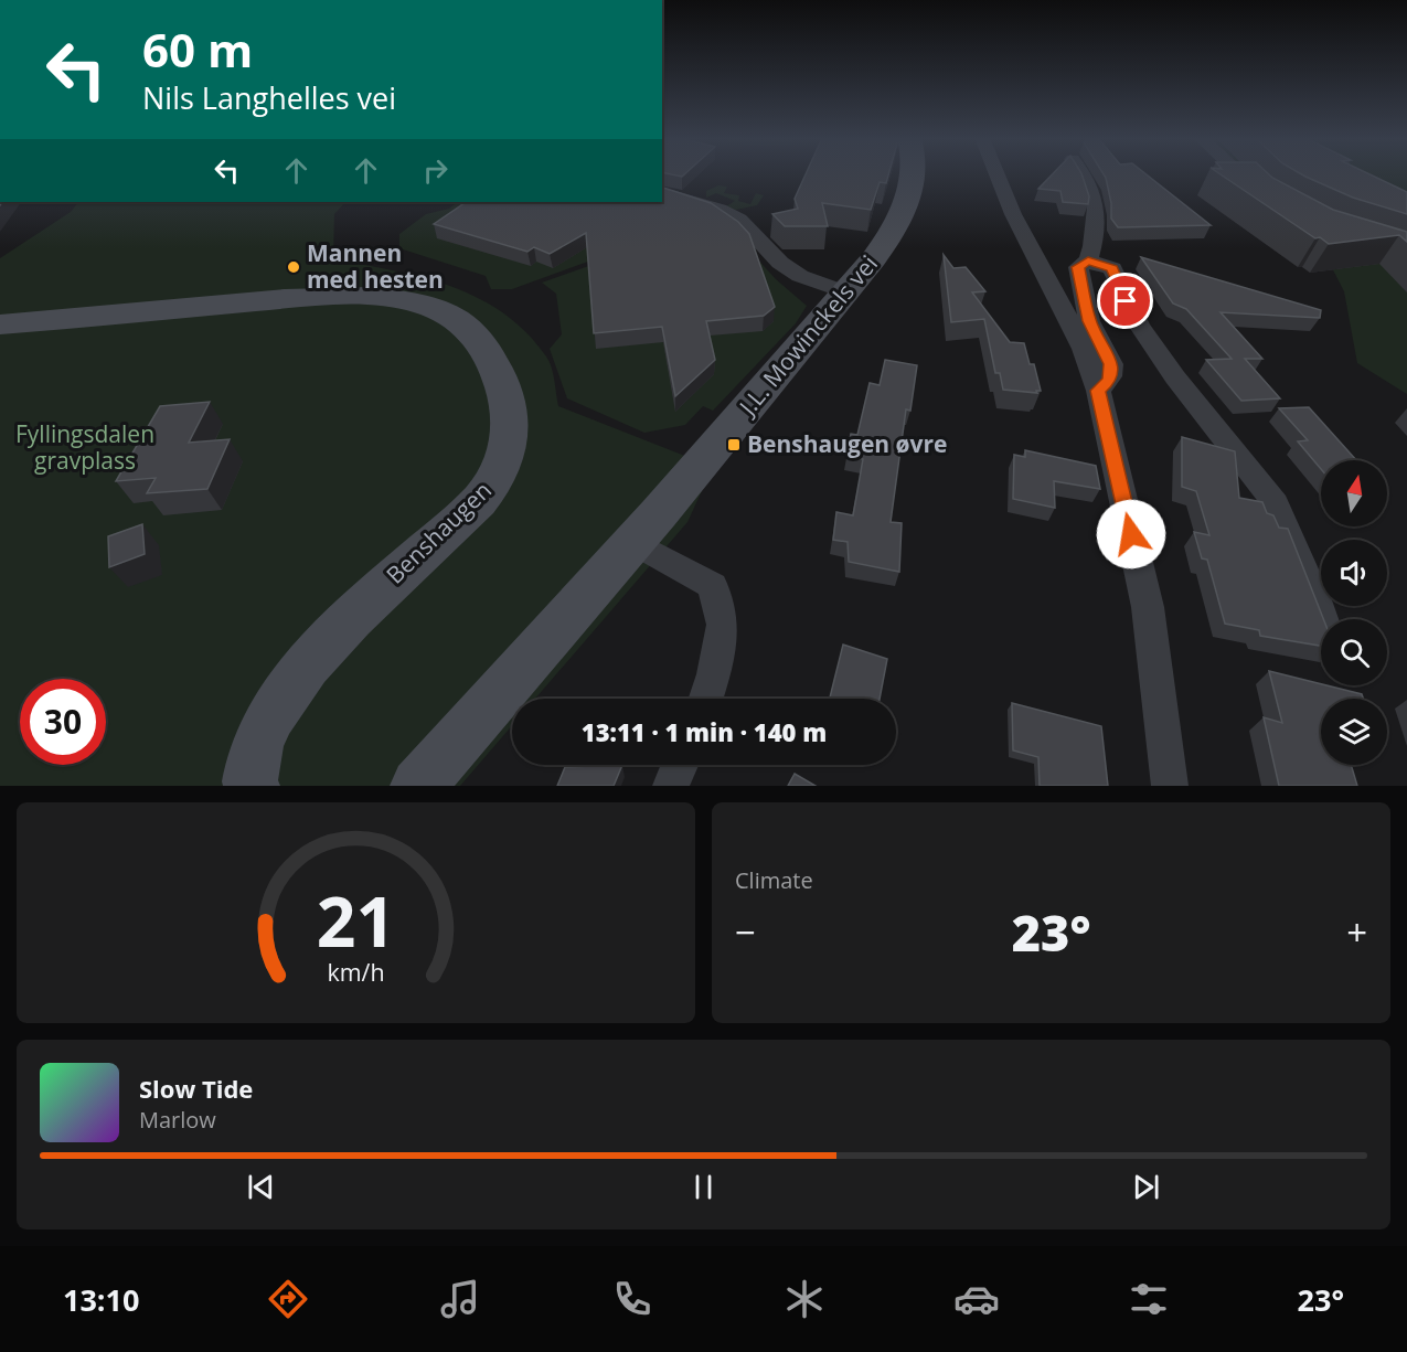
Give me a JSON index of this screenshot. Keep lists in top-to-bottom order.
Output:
{
  "streets": {
    "main road": ["J.L. Mowinckels vei", "Benshaugen"]
  },
  "parks": ["Fyllingsdalen gravplass"],
  "places": {
    "other": ["Mannen med hesten"],
    "transit": ["Benshaugen øvre"]
  },
  "north": "top",
  "page": {
    "turn": ["60 m", "Nils Langhelles vei"],
    "limit": "30",
    "trip": "13:11 · 1 min · 140 m",
    "tile": "Climate",
    "heat": ["−", "23°", "+"],
    "song": ["Slow Tide", "Marlow"],
    "tabs": ["13:10", "23°"],
    "gauge": ["21", "km/h"]
  }
}
